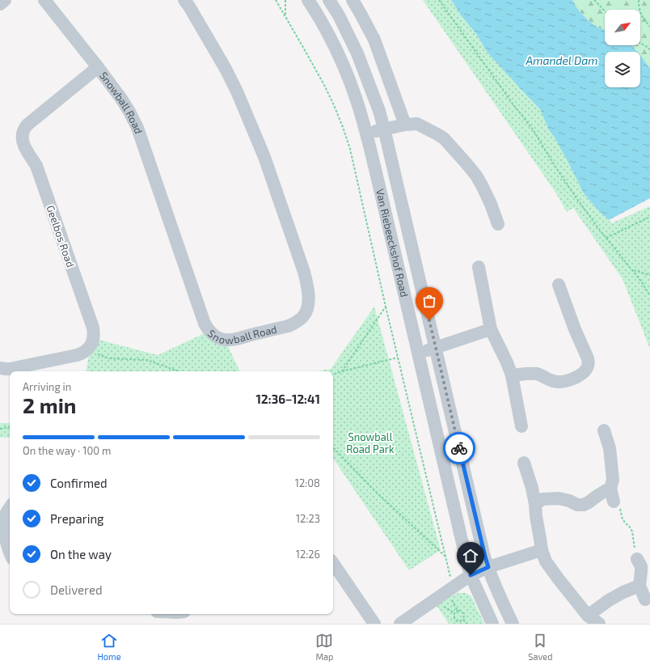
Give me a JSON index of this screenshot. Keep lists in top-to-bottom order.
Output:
{
  "streets": {
    "street": ["Snowball Road", "Geelbos Road", "Van Riebeeckshof Road"]
  },
  "crossings": [
    ["Snowball Road", "Geelbos Road"]
  ],
  "water": ["Amandel Dam"],
  "parks": ["Snowball Road Park"],
  "north": "top right",
  "page": {
    "heading": ["2 min", "Arriving in", "12:36–12:41"],
    "bar": "On the way · 100 m",
    "list": [
      ["Confirmed", "12:08"],
      ["Preparing", "12:23"],
      ["On the way", "12:26"],
      "Delivered"
    ],
    "tabs": ["Home", "Map", "Saved"]
  }
}
